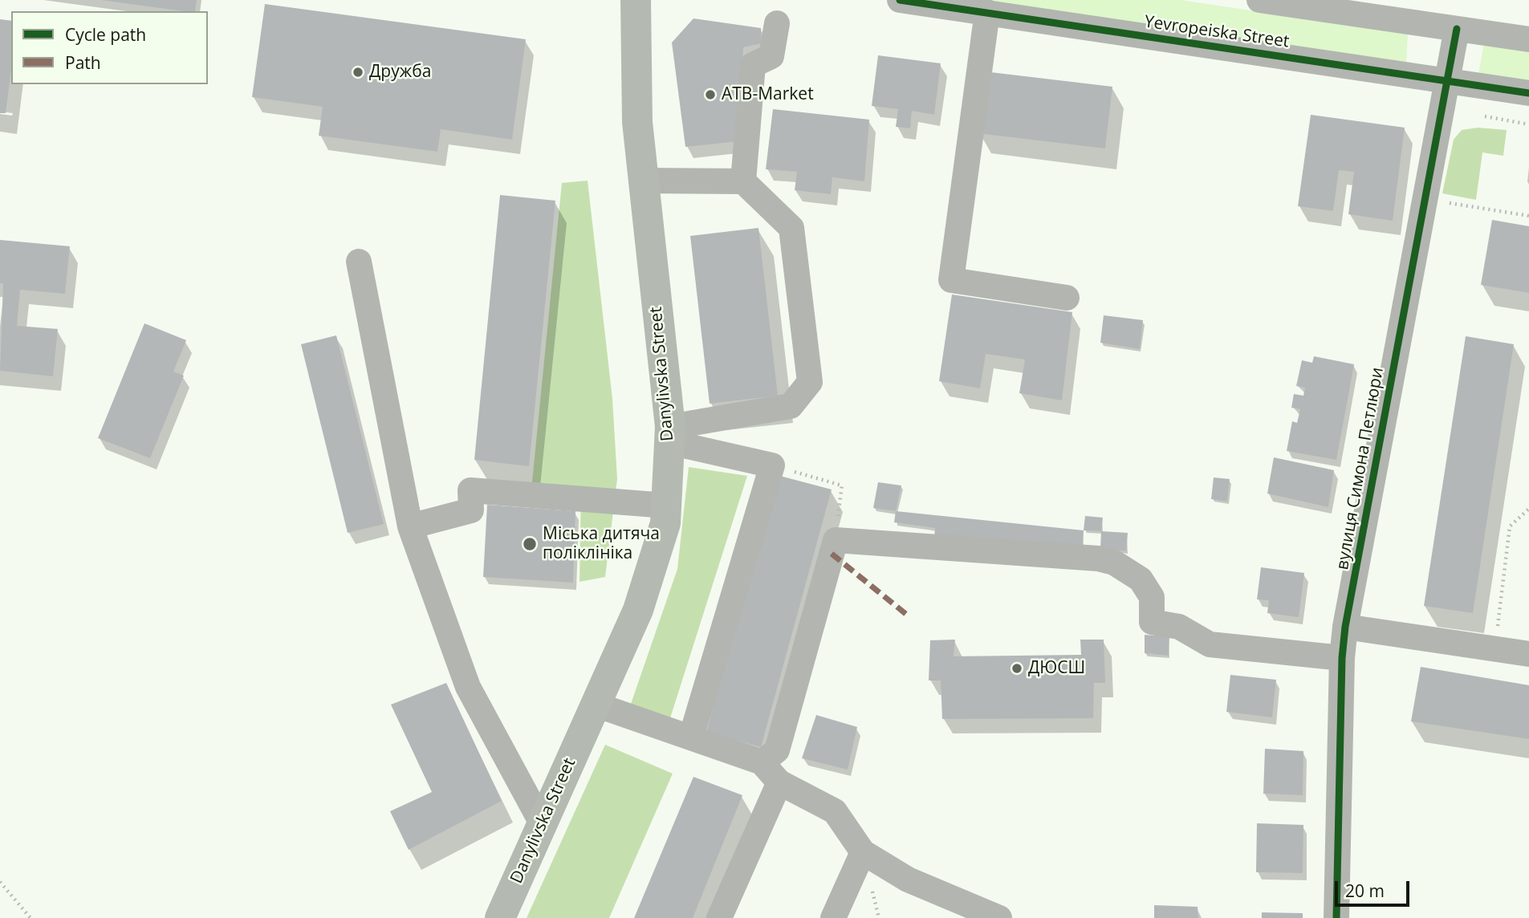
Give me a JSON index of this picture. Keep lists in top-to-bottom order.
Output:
{
  "streets": {
    "main road": ["Danylivska Street"],
    "street": ["Yevropeiska Street", "вулиця Симона Петлюри"]
  },
  "crossings": [
    ["Yevropeiska Street", "вулиця Симона Петлюри"]
  ],
  "places": [
    "Дружба",
    "ATB-Market",
    "Міська дитяча поліклініка",
    "ДЮСШ"
  ],
  "legend": ["Cycle path", "Path"],
  "scale_bar": "20 m"
}
